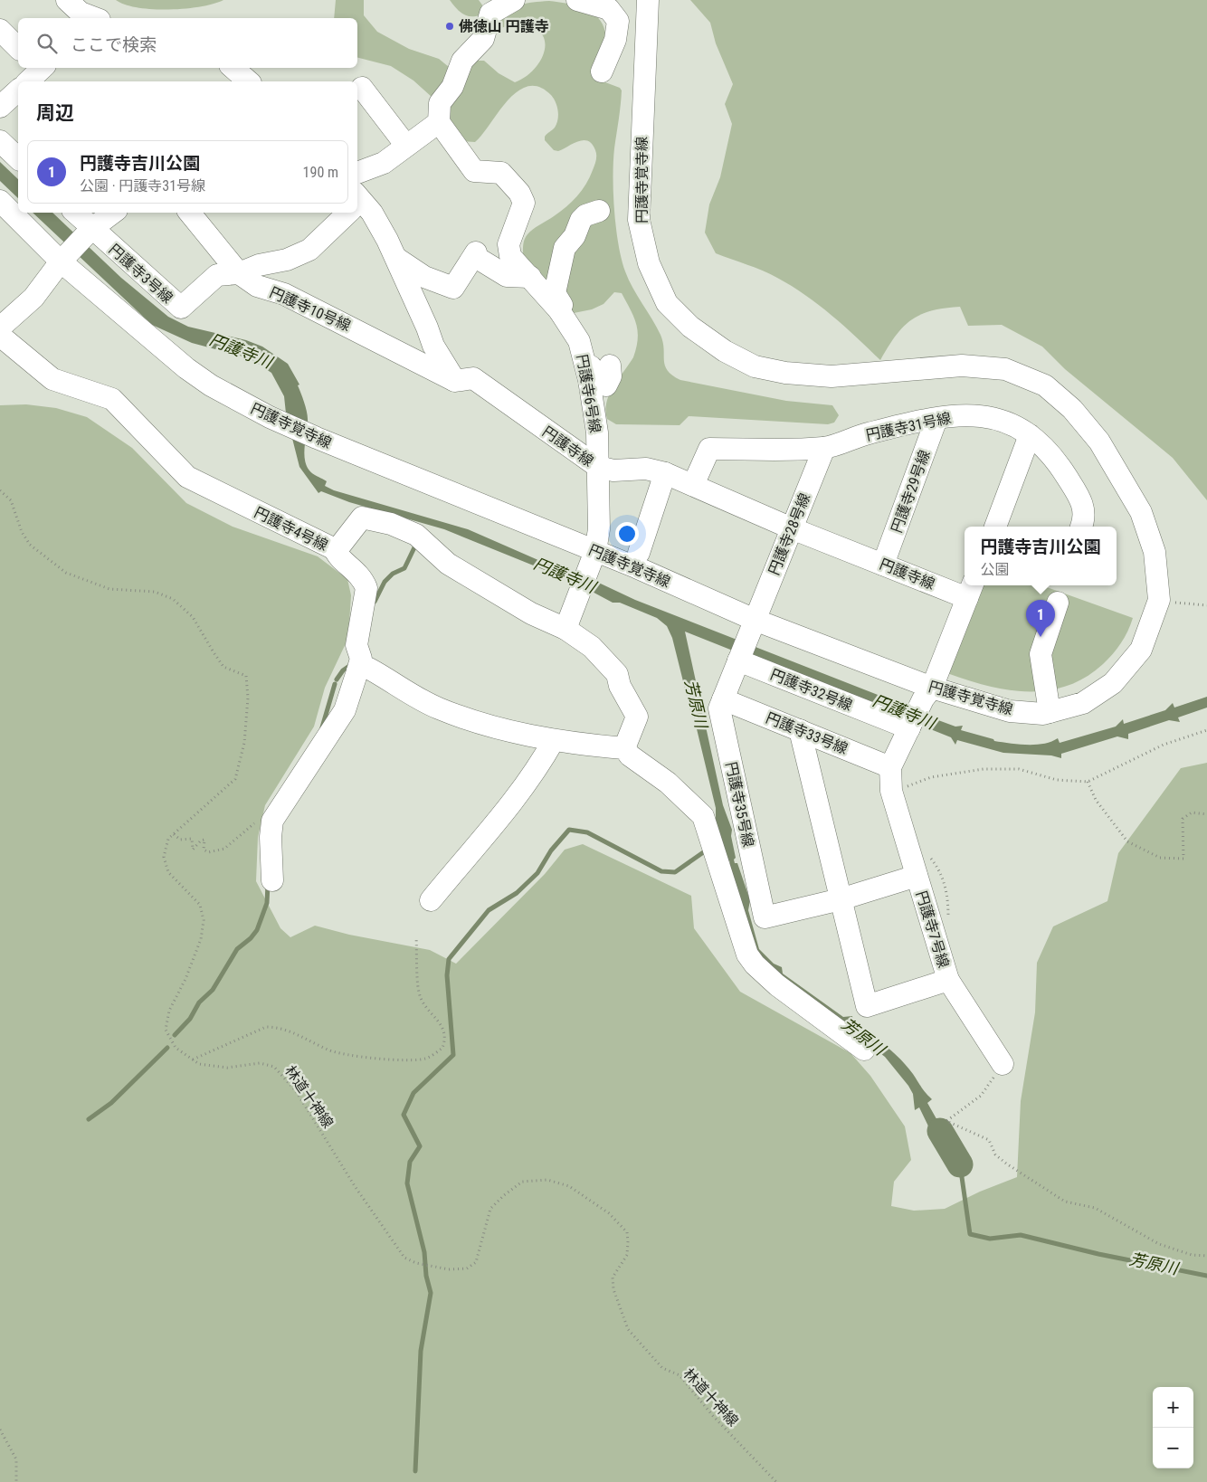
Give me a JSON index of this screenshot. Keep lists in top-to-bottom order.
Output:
{
  "streets": {
    "street": [
      "円護寺覚寺線",
      "円護寺3号線",
      "円護寺10号線",
      "円護寺6号線",
      "円護寺31号線",
      "円護寺線",
      "円護寺29号線",
      "円護寺4号線",
      "円護寺28号線",
      "円護寺32号線",
      "円護寺33号線",
      "円護寺35号線",
      "円護寺7号線"
    ],
    "path": ["林道十神線"]
  },
  "crossings": [
    ["円護寺覚寺線", "円護寺6号線"],
    ["円護寺覚寺線", "円護寺28号線"],
    ["円護寺覚寺線", "円護寺35号線"],
    ["円護寺覚寺線", "円護寺7号線"],
    ["円護寺3号線", "円護寺10号線"],
    ["円護寺10号線", "円護寺線"],
    ["円護寺6号線", "円護寺線"],
    ["円護寺31号線", "円護寺線"],
    ["円護寺31号線", "円護寺29号線"],
    ["円護寺31号線", "円護寺28号線"],
    ["円護寺線", "円護寺29号線"],
    ["円護寺線", "円護寺28号線"],
    ["円護寺線", "円護寺7号線"],
    ["円護寺28号線", "円護寺35号線"],
    ["円護寺32号線", "円護寺35号線"],
    ["円護寺32号線", "円護寺7号線"],
    ["円護寺33号線", "円護寺35号線"],
    ["円護寺33号線", "円護寺7号線"],
    ["円護寺35号線", "円護寺7号線"]
  ],
  "water": ["円護寺川", "芳原川"],
  "places": ["佛徳山 円護寺"],
  "page": {
    "search": "ここで検索",
    "heading": "周辺",
    "list": [
      {
        "mark": "1",
        "name": "円護寺吉川公園",
        "note": "公園 · 円護寺31号線",
        "value": "190 m"
      }
    ],
    "popup": ["円護寺吉川公園", "公園"],
    "pins": "1",
    "map_buttons": ["+", "−"]
  }
}
